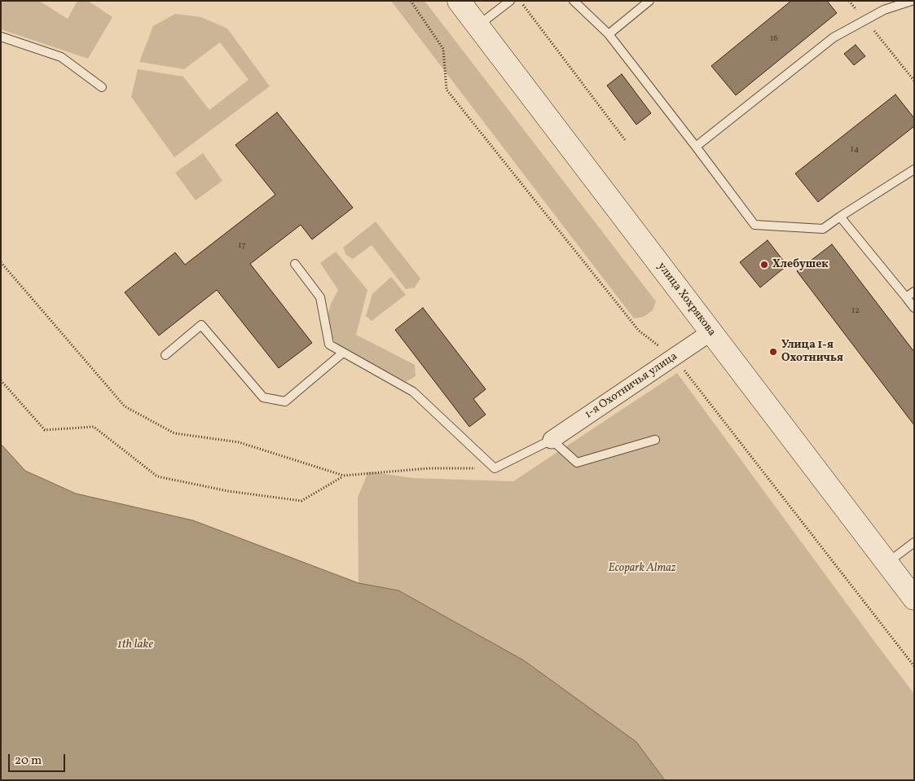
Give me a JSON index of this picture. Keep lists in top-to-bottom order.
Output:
{
  "streets": {
    "main road": ["улица Хохрякова"],
    "street": ["1-я Охотничья улица"]
  },
  "crossings": [
    ["улица Хохрякова", "1-я Охотничья улица"]
  ],
  "water": ["1th lake"],
  "parks": ["Ecopark Almaz"],
  "places": ["Хлебушек", "Улица 1-я Охотничья"],
  "house_numbers": [
    "16",
    "14",
    "17",
    "12"
  ],
  "scale_bar": "20 m"
}
